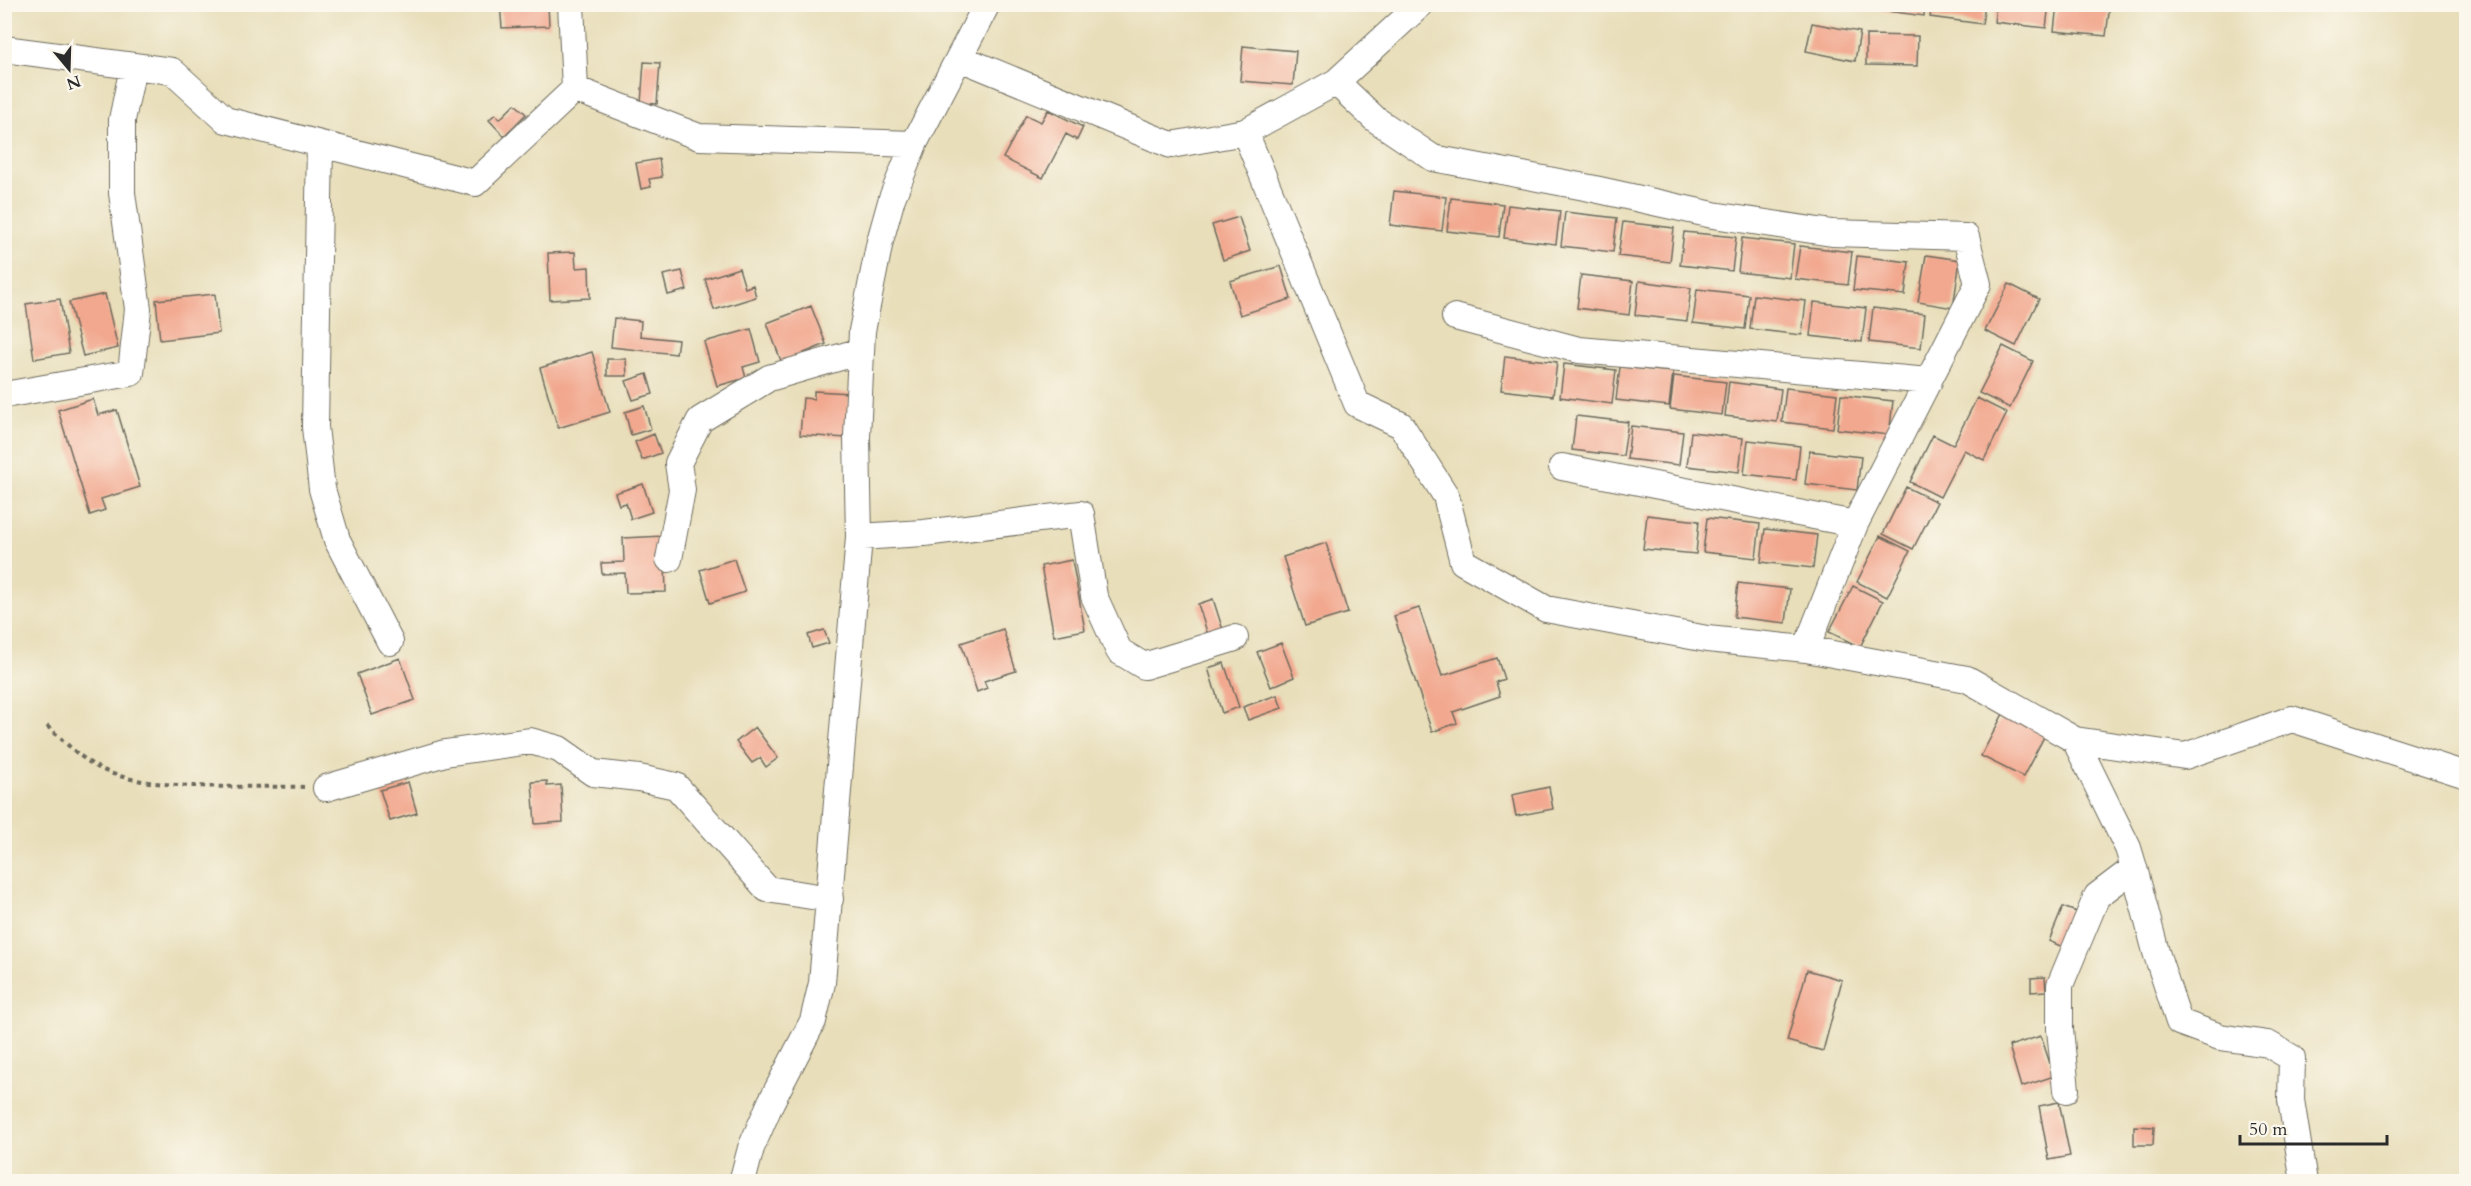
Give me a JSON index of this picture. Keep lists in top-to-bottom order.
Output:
{
  "scale_bar": "50 m",
  "north": "bottom"
}
